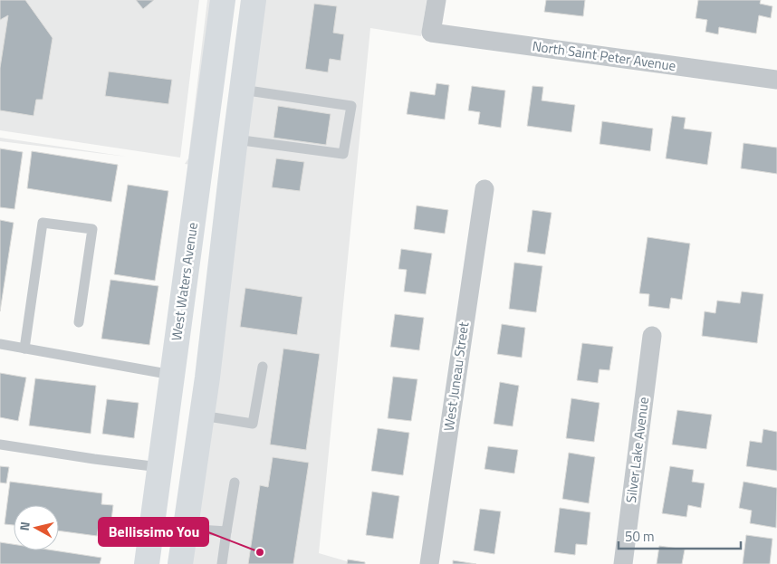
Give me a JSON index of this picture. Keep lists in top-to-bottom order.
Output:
{
  "streets": {
    "main road": ["West Waters Avenue"],
    "street": ["North Saint Peter Avenue", "West Juneau Street", "Silver Lake Avenue"]
  },
  "places": ["Bellissimo You"],
  "scale_bar": "50 m",
  "north": "left"
}
